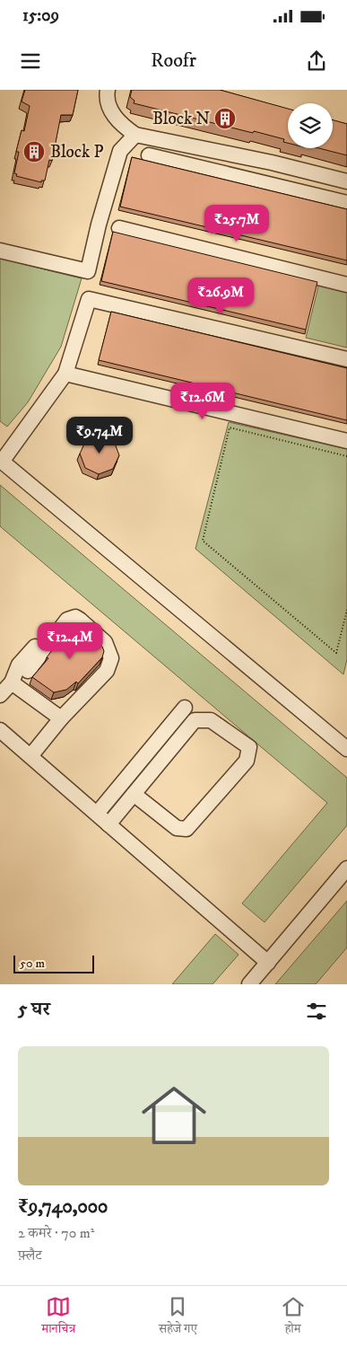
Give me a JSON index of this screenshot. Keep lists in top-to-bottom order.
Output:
{
  "places": {
    "building": ["Block N", "Block P"]
  },
  "scale_bar": "50 m",
  "page": {
    "status": "15:09",
    "header": "Roofr",
    "price": [
      "₹25.7M",
      "₹26.9M",
      "₹12.6M",
      "₹9.74M",
      "₹12.4M"
    ],
    "scale": "50 m",
    "heading": "5 घर",
    "list": [
      {
        "name": "₹9,740,000",
        "note": "2 कमरे · 70 m² · फ़्लैट"
      }
    ],
    "tabs": ["मानचित्र", "सहेजे गए", "होम"]
  }
}
